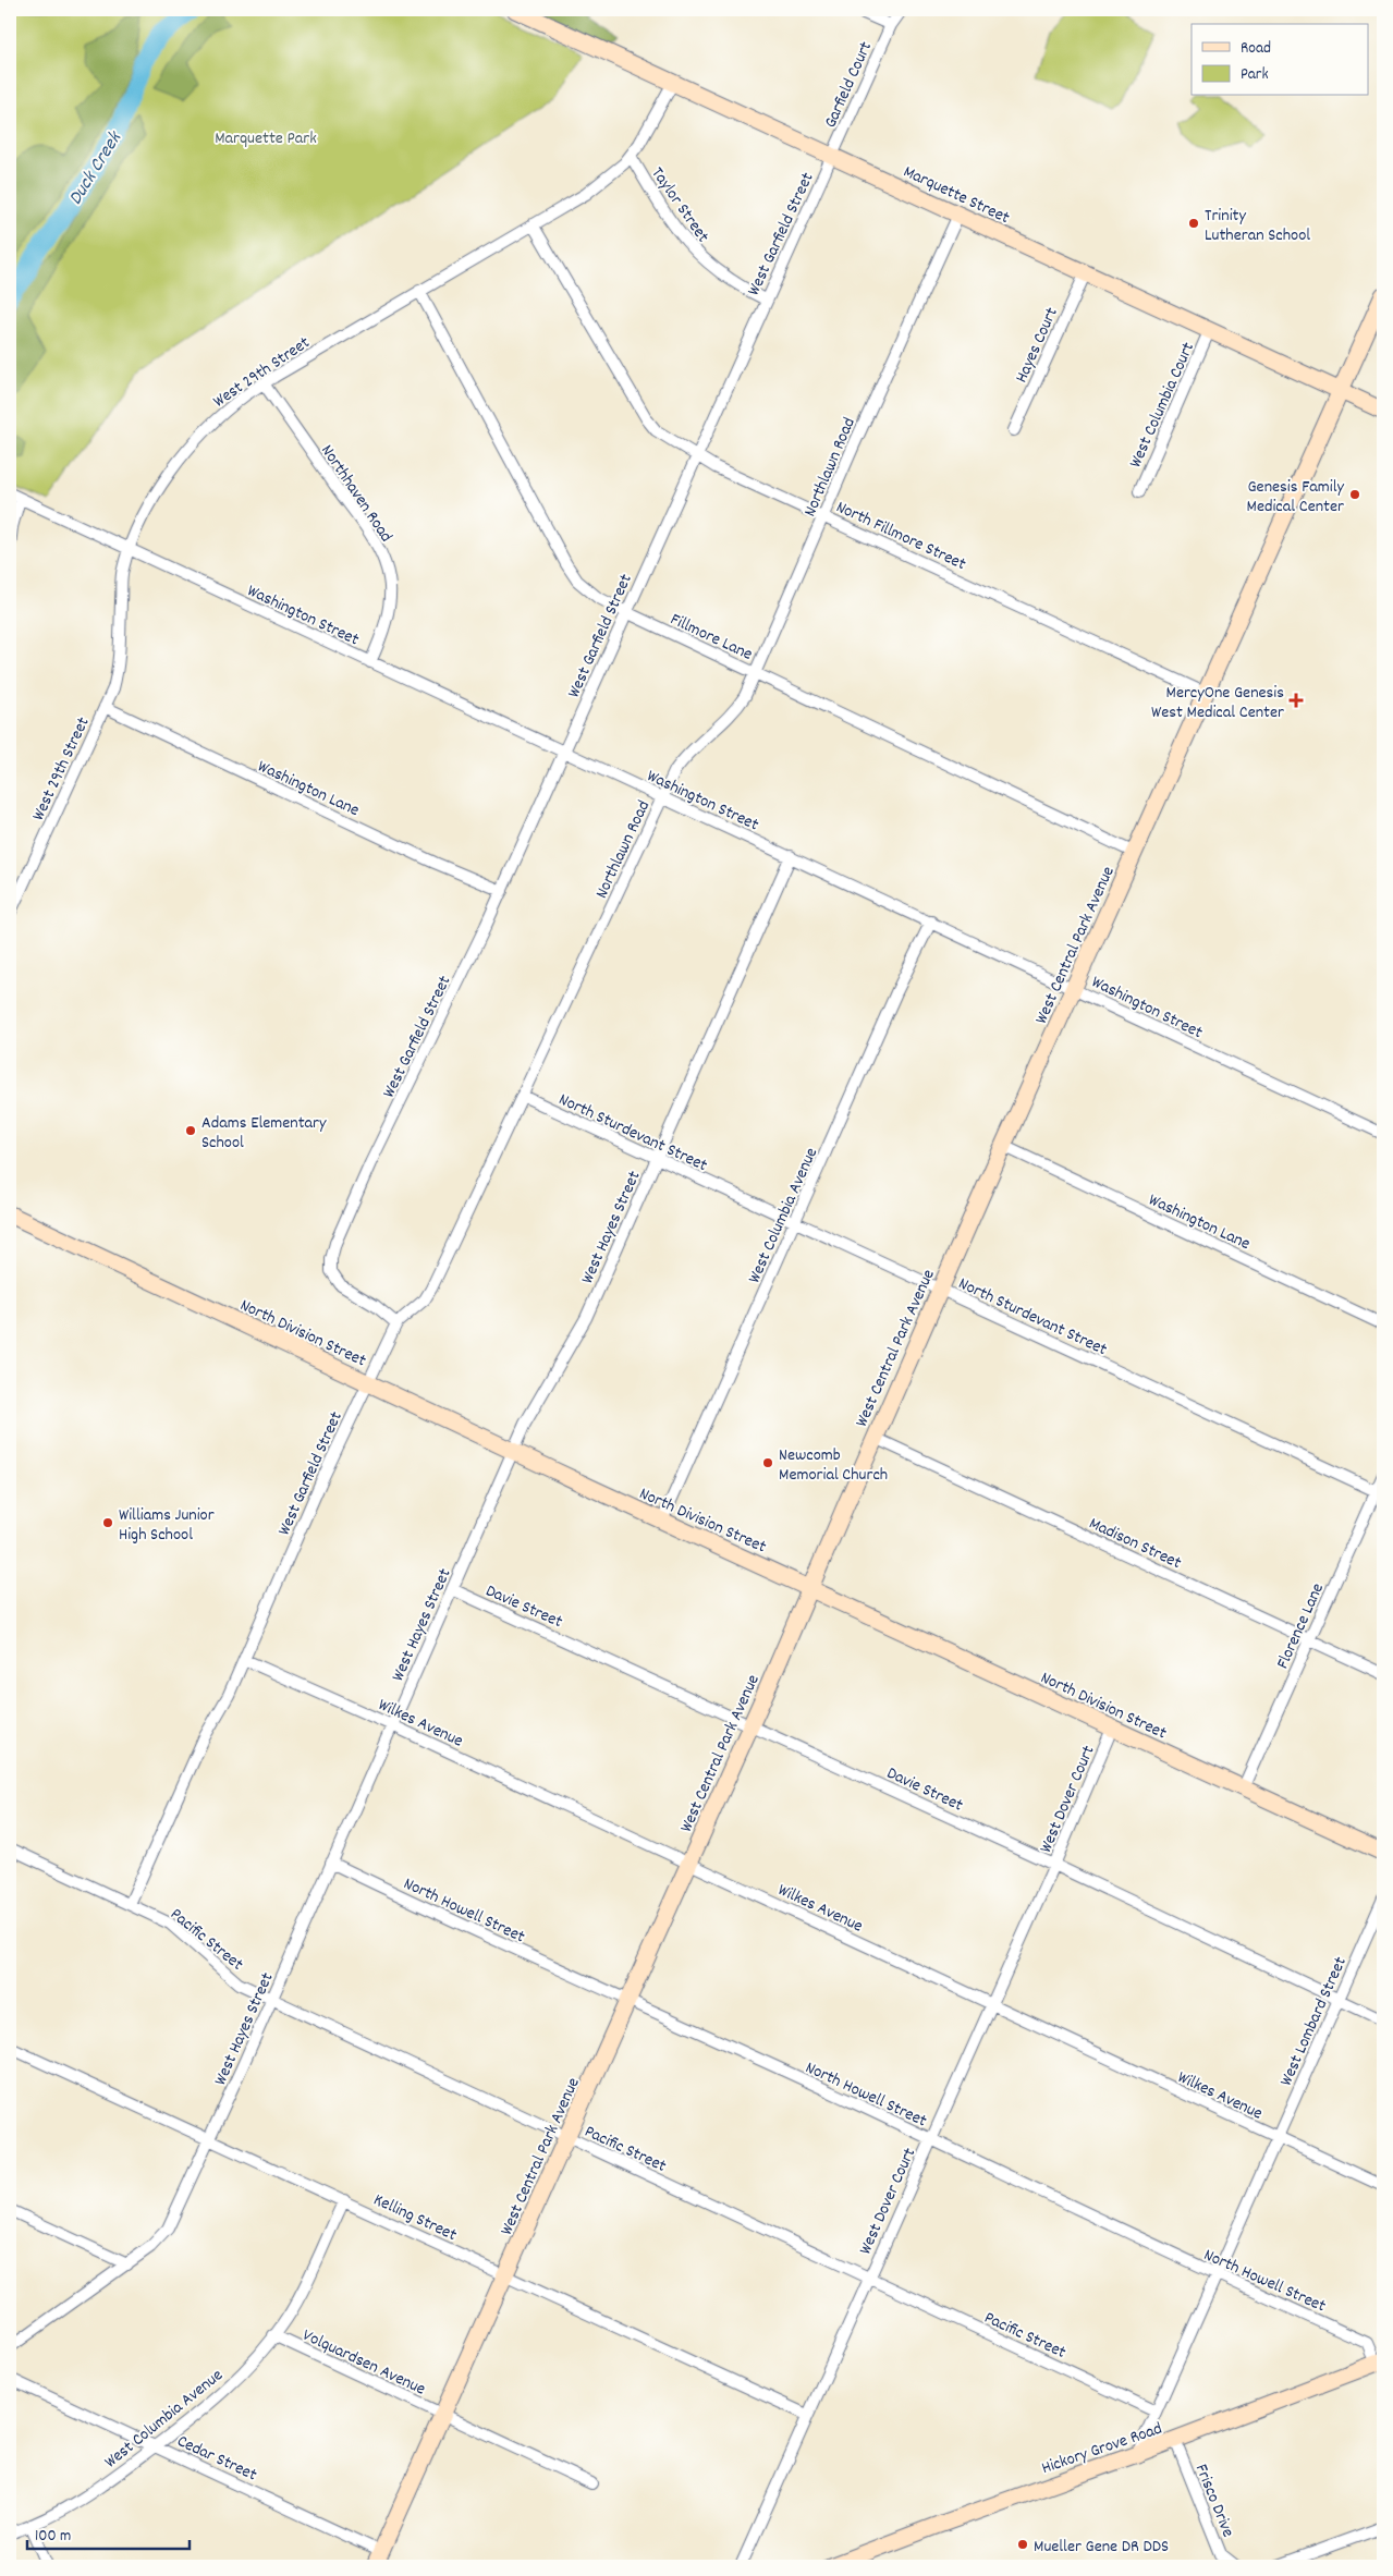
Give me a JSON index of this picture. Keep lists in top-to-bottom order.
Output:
{
  "streets": {
    "main road": [
      "Marquette Street",
      "West Central Park Avenue",
      "North Division Street",
      "Hickory Grove Road"
    ],
    "street": [
      "Garfield Court",
      "Taylor Street",
      "West Garfield Street",
      "Hayes Court",
      "West 29th Street",
      "West Columbia Court",
      "Northlawn Road",
      "Northhaven Road",
      "North Fillmore Street",
      "Washington Street",
      "Fillmore Lane",
      "Washington Lane",
      "North Sturdevant Street",
      "West Columbia Avenue",
      "West Hayes Street",
      "Madison Street",
      "Davie Street",
      "Florence Lane",
      "Wilkes Avenue",
      "West Dover Court",
      "North Howell Street",
      "Pacific Street",
      "West Lombard Street",
      "Kelling Street",
      "Volquardsen Avenue",
      "Cedar Street",
      "Frisco Drive"
    ]
  },
  "crossings": [
    ["Garfield Court", "Marquette Street"],
    ["Garfield Court", "West Garfield Street"],
    ["Marquette Street", "West Garfield Street"],
    ["Marquette Street", "Hayes Court"],
    ["Marquette Street", "West 29th Street"],
    ["Marquette Street", "West Columbia Court"],
    ["Marquette Street", "Northlawn Road"],
    ["Marquette Street", "West Central Park Avenue"],
    ["Taylor Street", "West Garfield Street"],
    ["Taylor Street", "West 29th Street"],
    ["West Garfield Street", "Northlawn Road"],
    ["West Garfield Street", "North Fillmore Street"],
    ["West Garfield Street", "Washington Street"],
    ["West Garfield Street", "Fillmore Lane"],
    ["West Garfield Street", "Washington Lane"],
    ["West Garfield Street", "North Division Street"],
    ["West Garfield Street", "Wilkes Avenue"],
    ["West Garfield Street", "Pacific Street"],
    ["West 29th Street", "Northhaven Road"],
    ["West 29th Street", "North Fillmore Street"],
    ["West 29th Street", "Washington Street"],
    ["West 29th Street", "Fillmore Lane"],
    ["West 29th Street", "Washington Lane"],
    ["Northlawn Road", "North Fillmore Street"],
    ["Northlawn Road", "Washington Street"],
    ["Northlawn Road", "Fillmore Lane"],
    ["Northlawn Road", "North Sturdevant Street"],
    ["Northhaven Road", "Washington Street"],
    ["North Fillmore Street", "West Central Park Avenue"],
    ["Washington Street", "West Central Park Avenue"],
    ["Washington Street", "West Columbia Avenue"],
    ["Washington Street", "West Hayes Street"],
    ["Fillmore Lane", "West Central Park Avenue"],
    ["Washington Lane", "West Central Park Avenue"],
    ["West Central Park Avenue", "North Sturdevant Street"],
    ["West Central Park Avenue", "North Division Street"],
    ["West Central Park Avenue", "Madison Street"],
    ["West Central Park Avenue", "Davie Street"],
    ["West Central Park Avenue", "Wilkes Avenue"],
    ["West Central Park Avenue", "North Howell Street"],
    ["West Central Park Avenue", "Pacific Street"],
    ["West Central Park Avenue", "Kelling Street"],
    ["West Central Park Avenue", "Volquardsen Avenue"],
    ["West Central Park Avenue", "Cedar Street"],
    ["North Sturdevant Street", "West Columbia Avenue"],
    ["North Sturdevant Street", "West Hayes Street"],
    ["North Sturdevant Street", "Florence Lane"],
    ["West Columbia Avenue", "North Division Street"],
    ["West Columbia Avenue", "Kelling Street"],
    ["West Columbia Avenue", "Volquardsen Avenue"],
    ["West Columbia Avenue", "Cedar Street"],
    ["West Hayes Street", "North Division Street"],
    ["West Hayes Street", "Davie Street"],
    ["West Hayes Street", "Wilkes Avenue"],
    ["West Hayes Street", "North Howell Street"],
    ["West Hayes Street", "Pacific Street"],
    ["West Hayes Street", "Kelling Street"],
    ["North Division Street", "Florence Lane"],
    ["North Division Street", "West Dover Court"],
    ["Madison Street", "Florence Lane"],
    ["Davie Street", "West Dover Court"],
    ["Davie Street", "West Lombard Street"],
    ["Wilkes Avenue", "West Dover Court"],
    ["Wilkes Avenue", "West Lombard Street"],
    ["West Dover Court", "North Howell Street"],
    ["West Dover Court", "Pacific Street"],
    ["West Dover Court", "Kelling Street"],
    ["North Howell Street", "West Lombard Street"],
    ["North Howell Street", "Hickory Grove Road"],
    ["Pacific Street", "West Lombard Street"],
    ["West Lombard Street", "Hickory Grove Road"],
    ["Hickory Grove Road", "Frisco Drive"]
  ],
  "water": ["Duck Creek"],
  "parks": ["Marquette Park"],
  "places": {
    "other": [
      "Trinity Lutheran School",
      "Genesis Family Medical Center",
      "Adams Elementary School",
      "Newcomb Memorial Church",
      "Williams Junior High School",
      "Mueller Gene DR DDS"
    ],
    "health": ["MercyOne Genesis West Medical Center"]
  },
  "legend": ["Road", "Park"],
  "scale_bar": "100 m"
}
